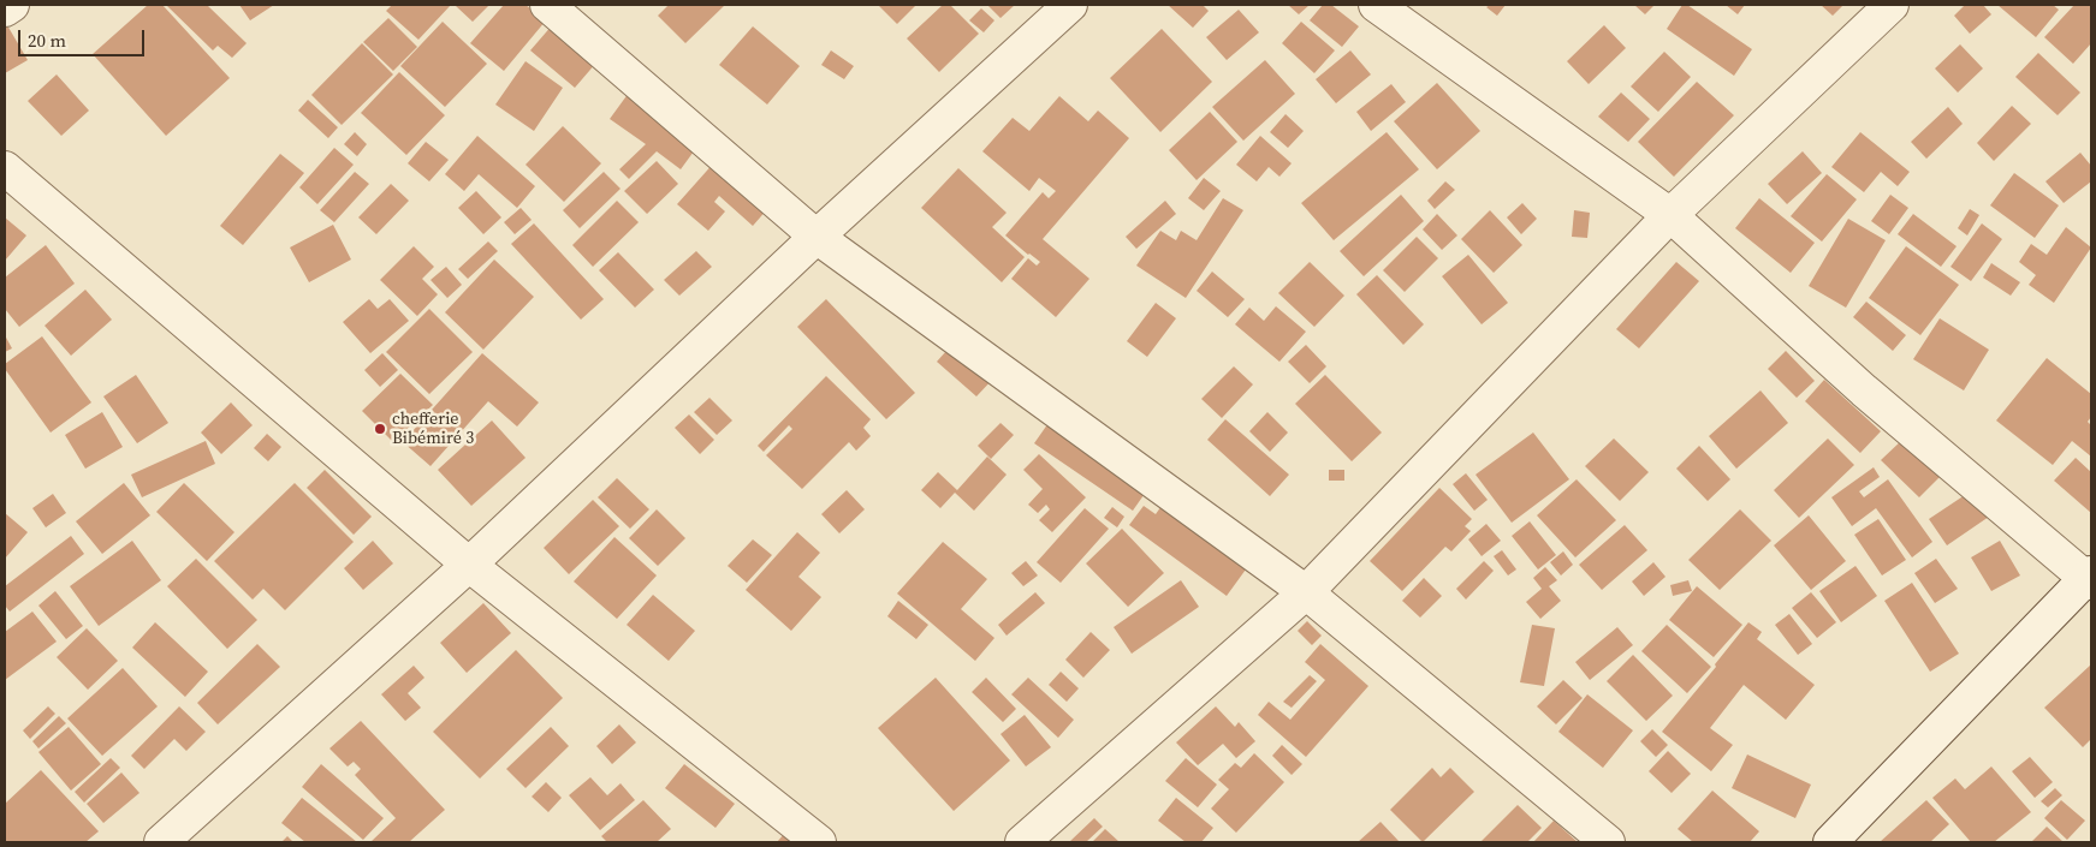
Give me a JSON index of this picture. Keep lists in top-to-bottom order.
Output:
{
  "places": ["chefferie Bibémiré 3"],
  "scale_bar": "20 m"
}
